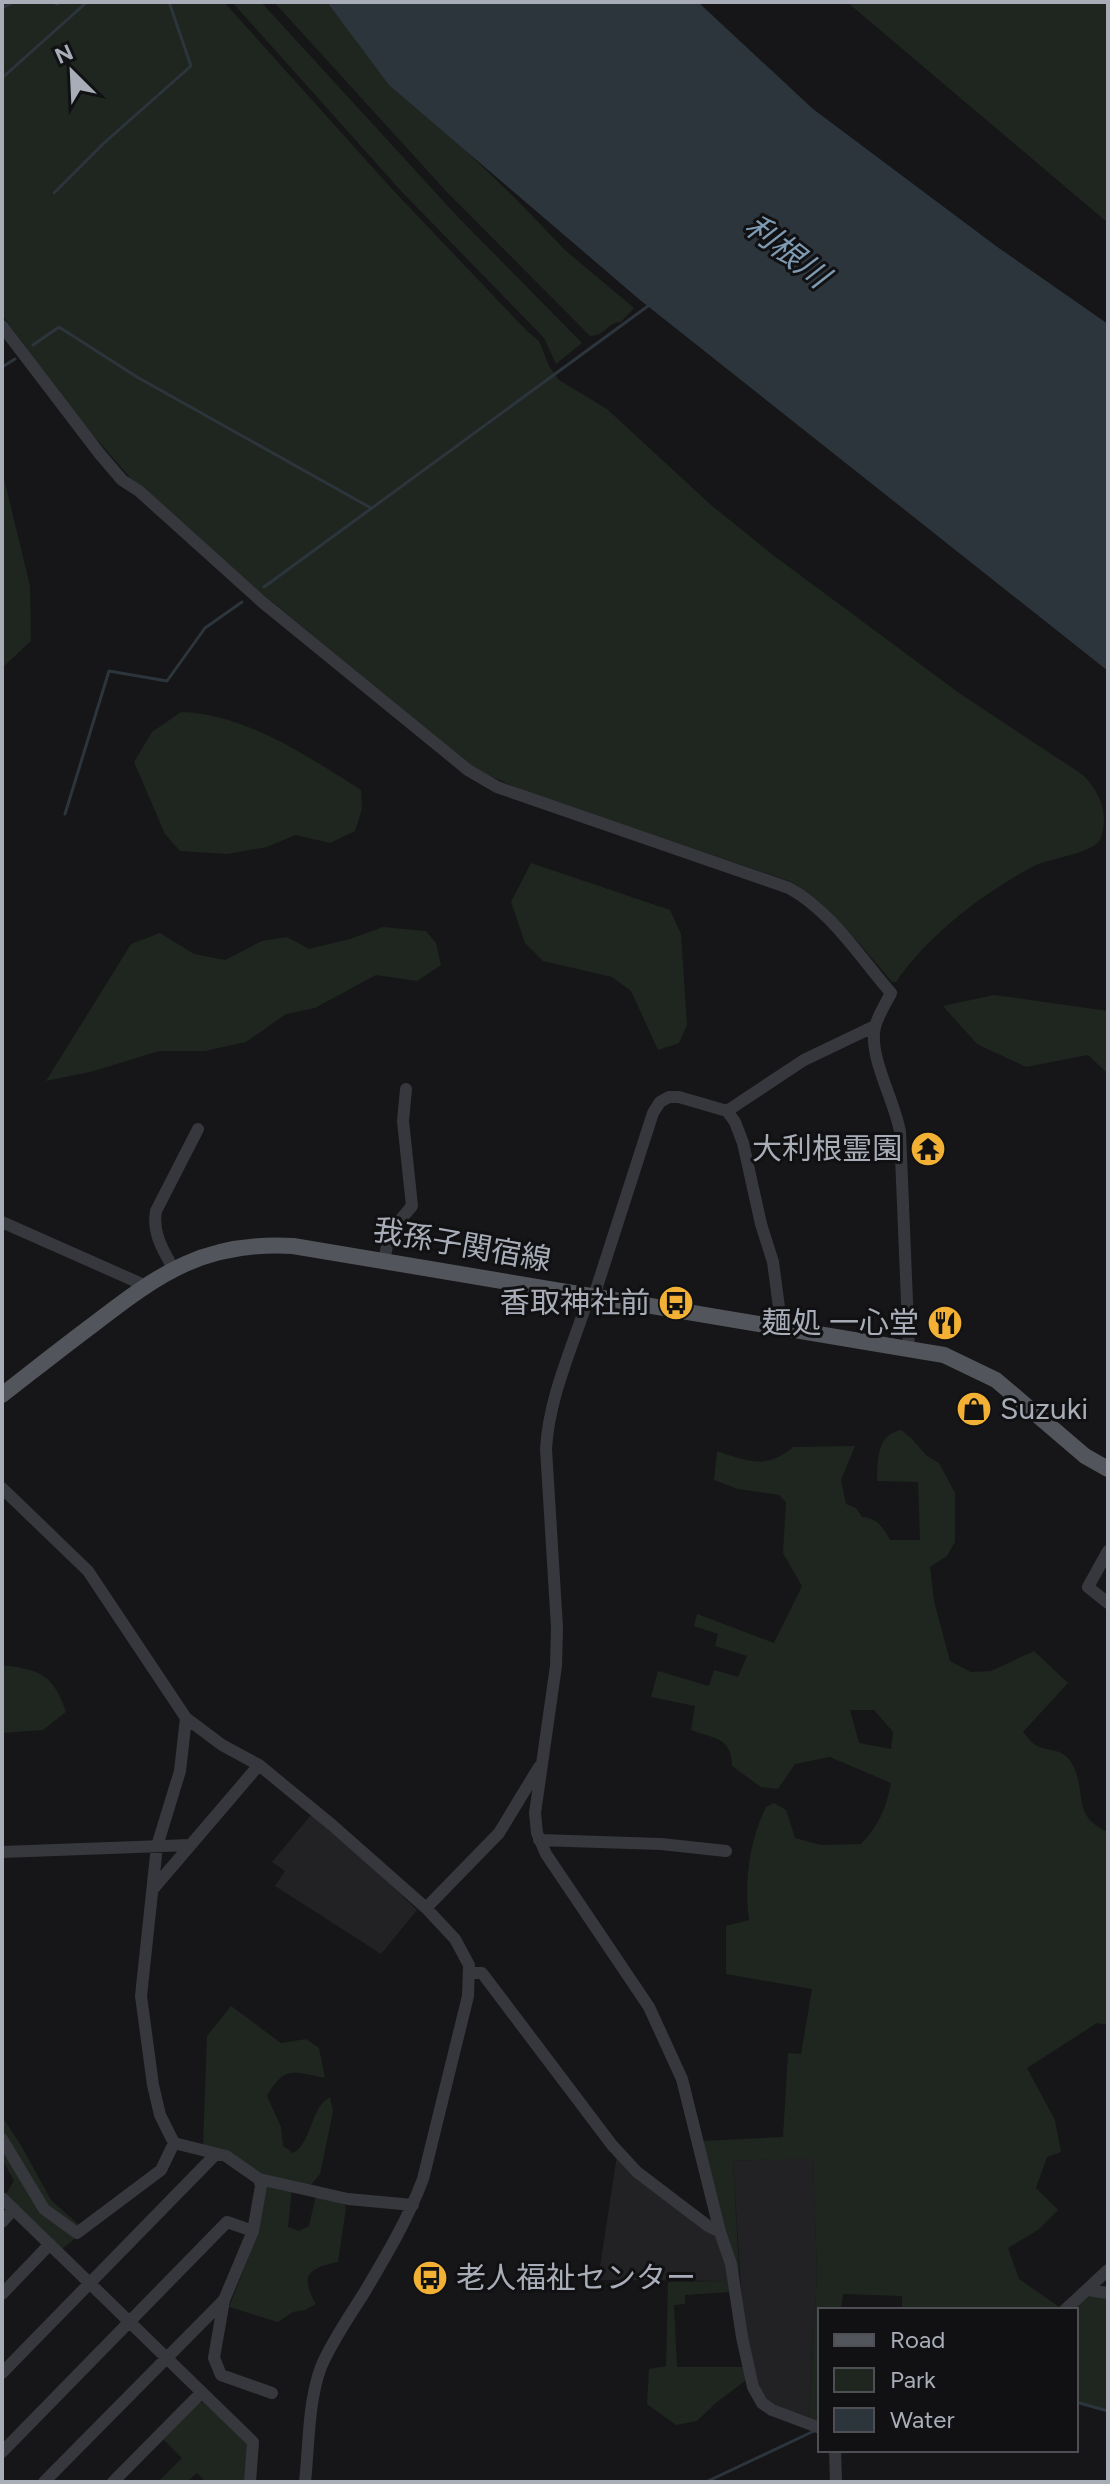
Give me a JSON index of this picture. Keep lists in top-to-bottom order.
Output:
{
  "streets": {
    "main road": ["我孫子関宿線"]
  },
  "water": ["利根川"],
  "places": {
    "temple": ["大利根霊園"],
    "bus stop": ["香取神社前", "老人福祉センター"],
    "restaurant": ["麺処 一心堂"],
    "shop": ["Suzuki"]
  },
  "legend": ["Road", "Park", "Water"],
  "north": "top left"
}
